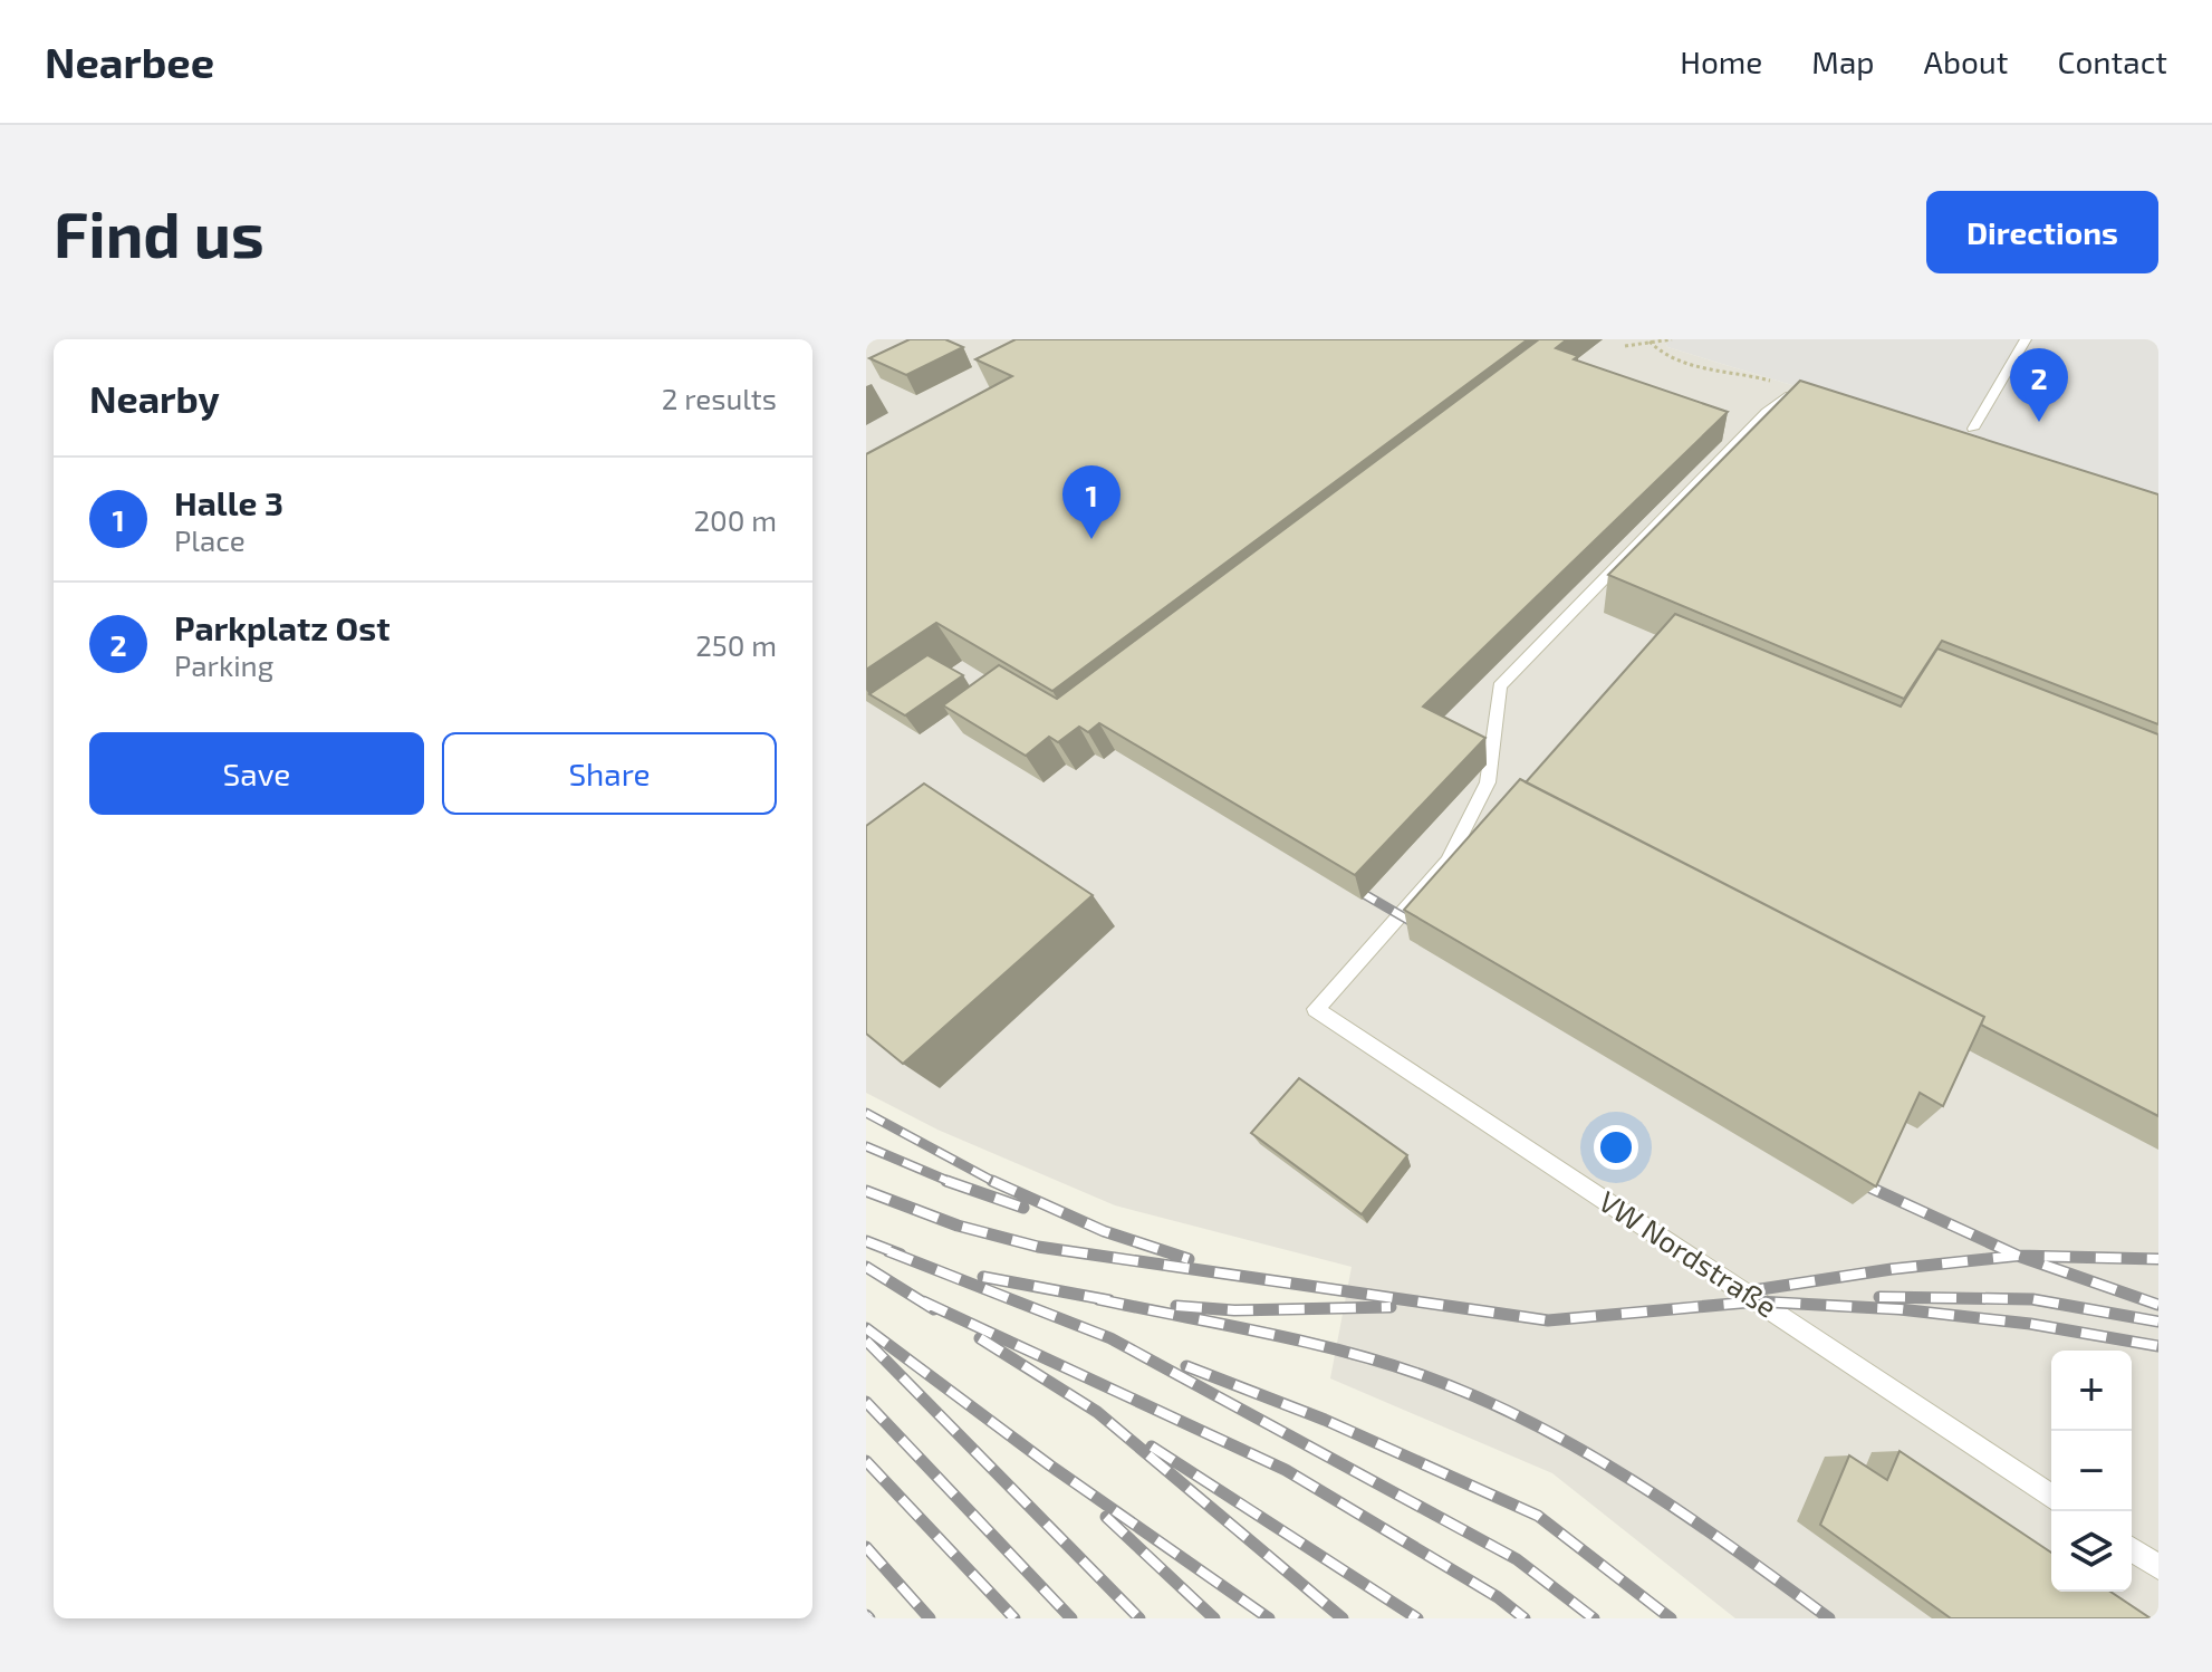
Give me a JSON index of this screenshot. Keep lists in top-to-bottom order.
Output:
{
  "streets": {
    "lane": ["VW Nordstraße"]
  },
  "page": {
    "header": "Nearbee",
    "nav": [
      "Home",
      "Map",
      "About",
      "Contact"
    ],
    "buttons": [
      "Directions",
      ["Save", "Share"]
    ],
    "title": "Find us",
    "heading": ["Nearby", "2 results"],
    "pins": ["2", "1"],
    "list": [
      {
        "mark": "1",
        "name": "Halle 3",
        "note": "Place",
        "value": "200 m"
      },
      {
        "mark": "2",
        "name": "Parkplatz Ost",
        "note": "Parking",
        "value": "250 m"
      }
    ],
    "map_buttons": ["+", "−"]
  }
}
